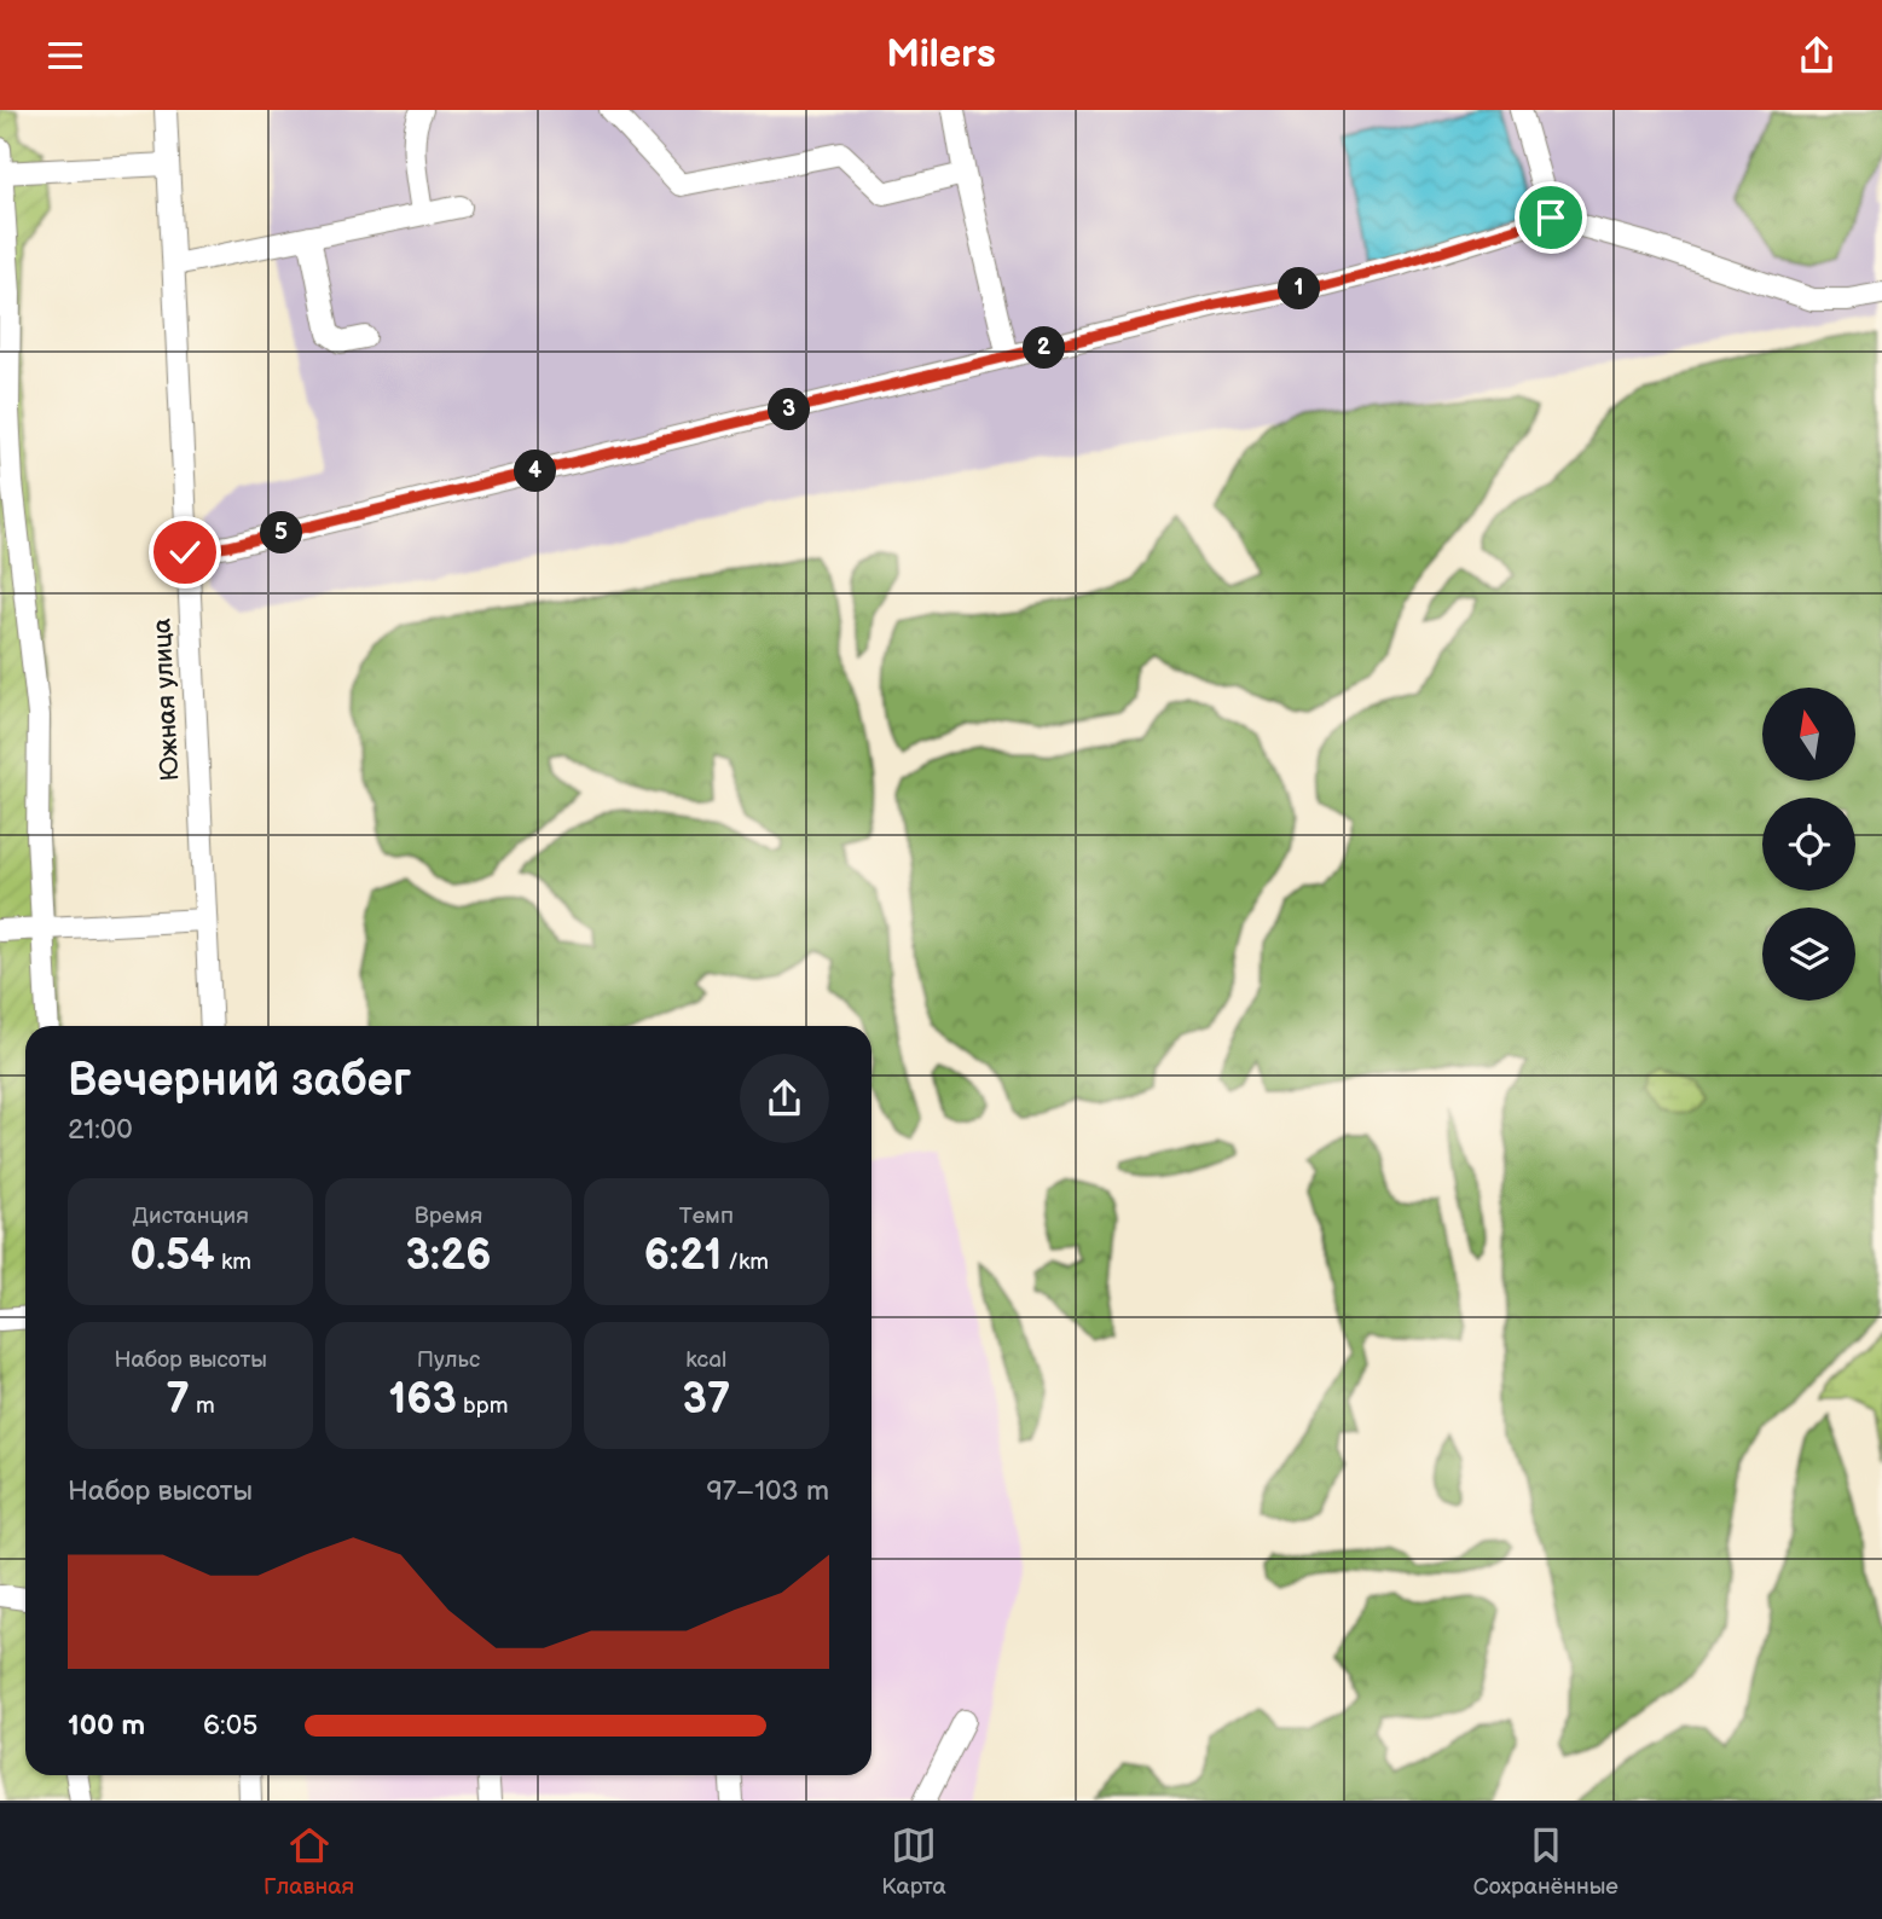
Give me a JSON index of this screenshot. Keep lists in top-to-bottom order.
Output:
{
  "streets": {
    "street": ["Южная улица"]
  },
  "north": "top",
  "page": {
    "header": "Milers",
    "pins": [
      "1",
      "2",
      "3",
      "4",
      "5"
    ],
    "heading": ["Вечерний забег", "21:00"],
    "stats": [
      ["Дистанция", "0.54 km"],
      ["Время", "3:26"],
      ["Темп", "6:21 /km"],
      ["Набор высоты", "7 m"],
      ["Пульс", "163 bpm"],
      ["kcal", "37"]
    ],
    "chart": ["Набор высоты", "97–103 m"],
    "list": [
      {
        "name": "100 m",
        "note": "6:05"
      }
    ],
    "tabs": ["Главная", "Карта", "Сохранённые"]
  }
}
